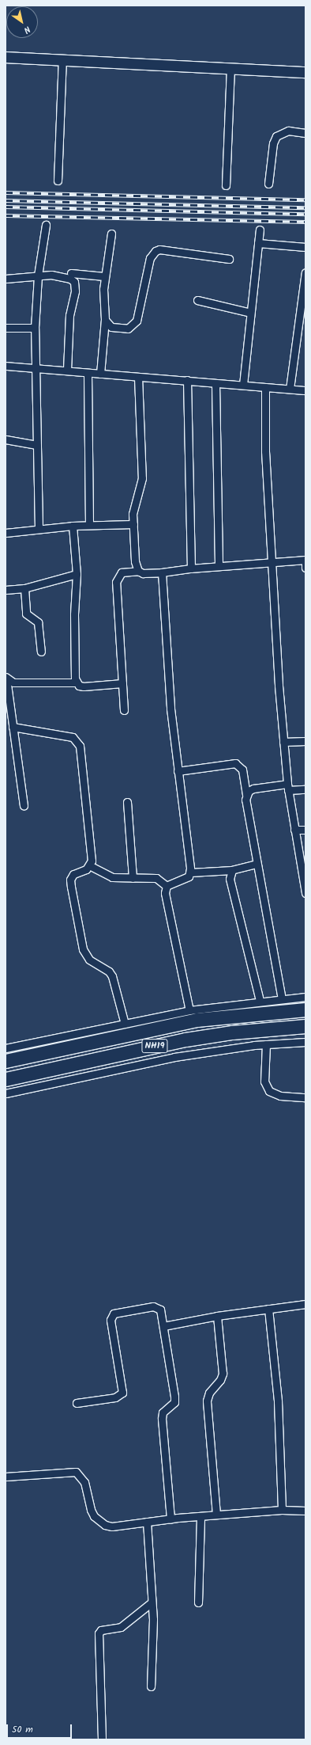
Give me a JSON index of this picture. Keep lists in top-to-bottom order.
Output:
{
  "streets": {
    "highway": ["NH19"]
  },
  "scale_bar": "50 m",
  "north": "bottom right"
}
